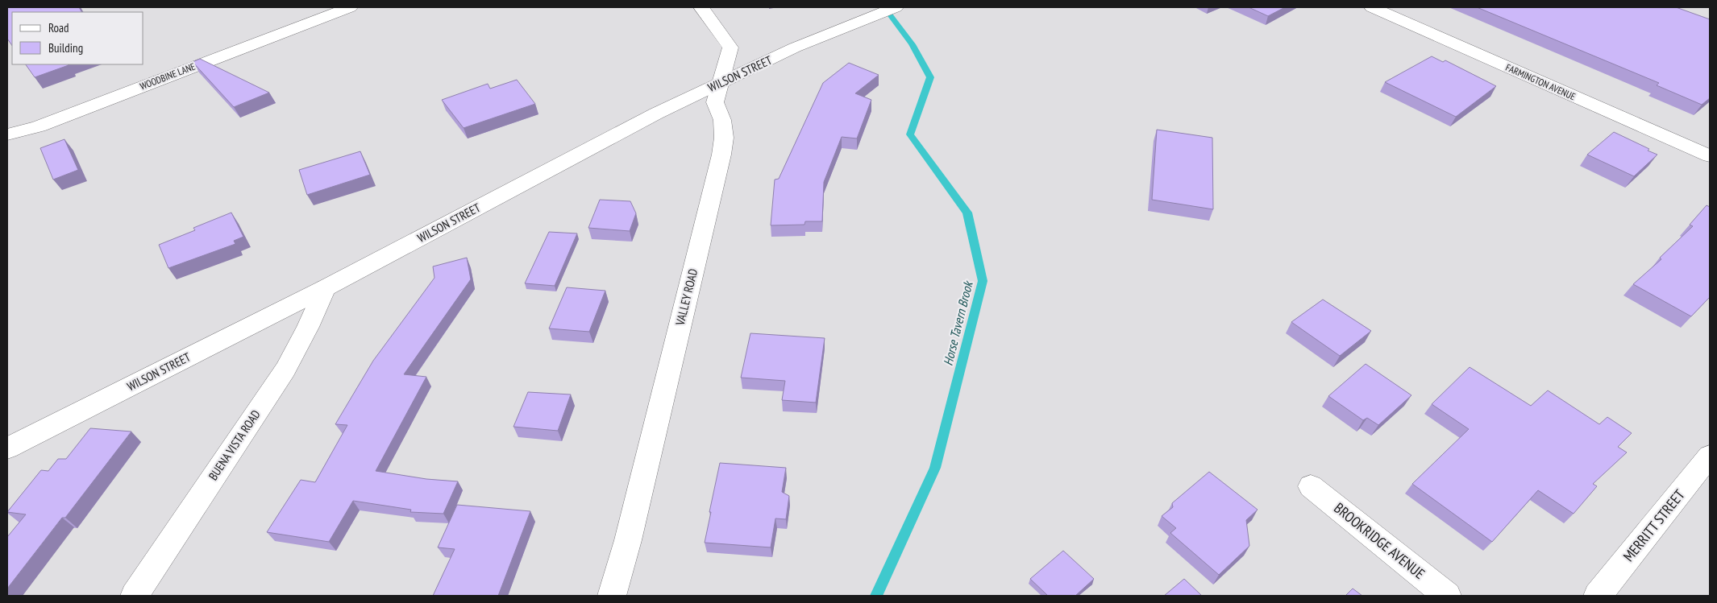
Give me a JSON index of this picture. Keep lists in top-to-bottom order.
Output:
{
  "streets": {
    "street": [
      "WILSON STREET",
      "WOODBINE LANE",
      "FARMINGTON AVENUE",
      "VALLEY ROAD",
      "BUENA VISTA ROAD",
      "MERRITT STREET",
      "BROOKRIDGE AVENUE"
    ]
  },
  "crossings": [
    ["WILSON STREET", "VALLEY ROAD"],
    ["WILSON STREET", "BUENA VISTA ROAD"]
  ],
  "water": ["Horse Tavern Brook"],
  "legend": ["Road", "Building"]
}
